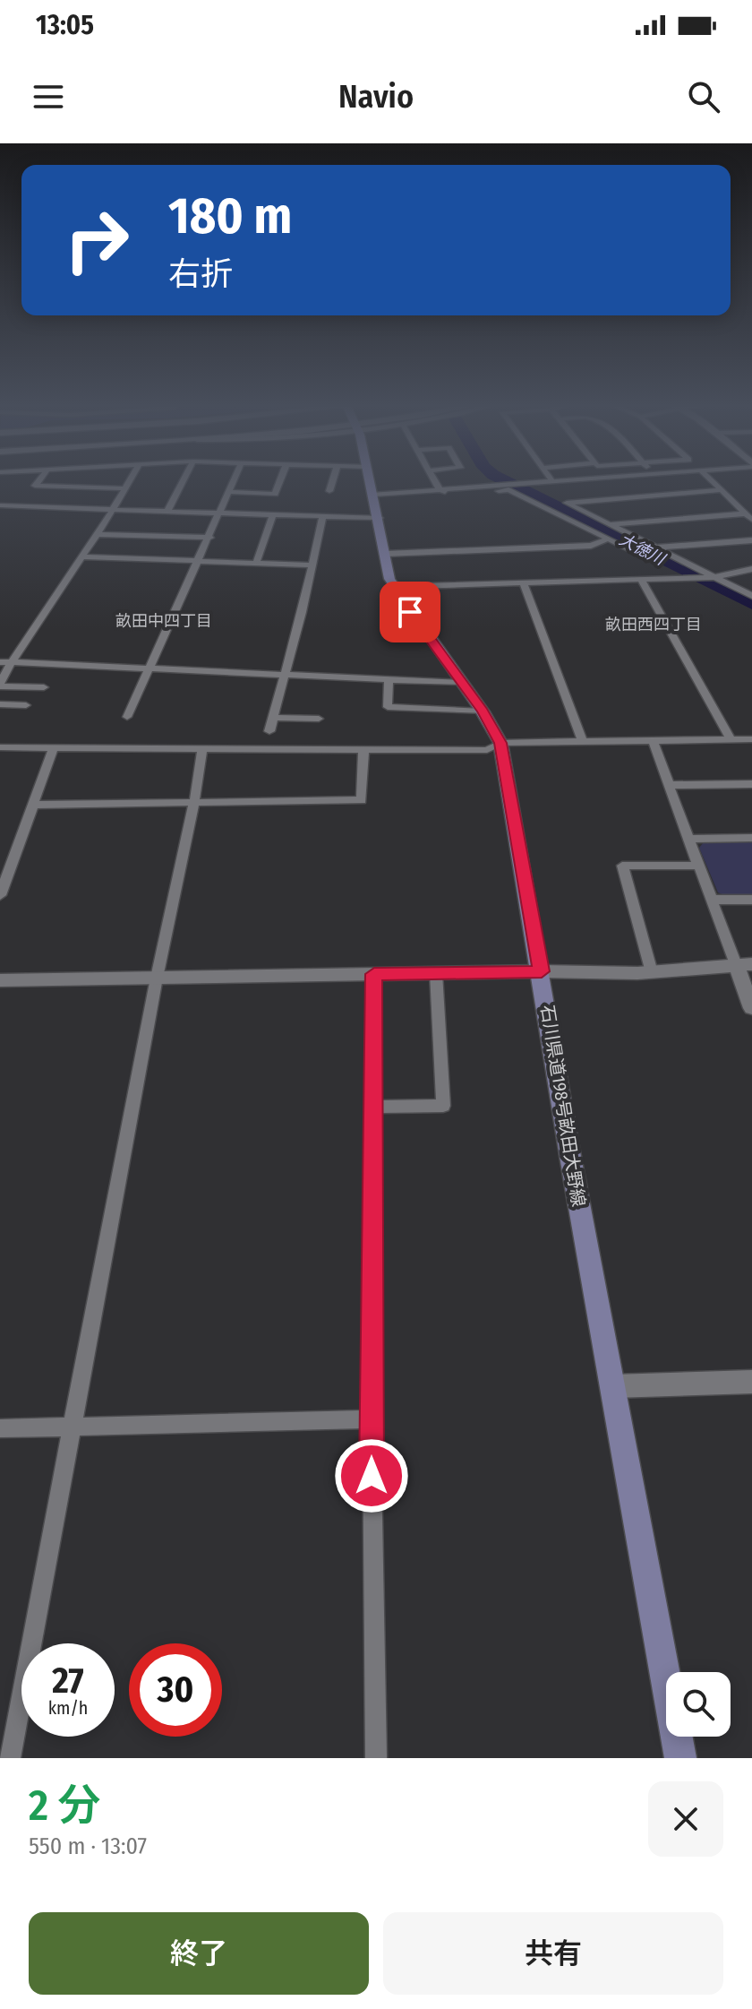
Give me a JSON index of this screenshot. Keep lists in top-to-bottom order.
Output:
{
  "streets": {
    "main road": ["石川県道198号畝田大野線"]
  },
  "districts": ["畝田中四丁目", "畝田西四丁目"],
  "water": ["大徳川"],
  "page": {
    "status": "13:05",
    "header": "Navio",
    "turn": ["180 m", "右折"],
    "speed": "27 km/h",
    "limit": "30",
    "heading": ["2 分", "550 m · 13:07"],
    "buttons": ["終了", "共有"]
  }
}
